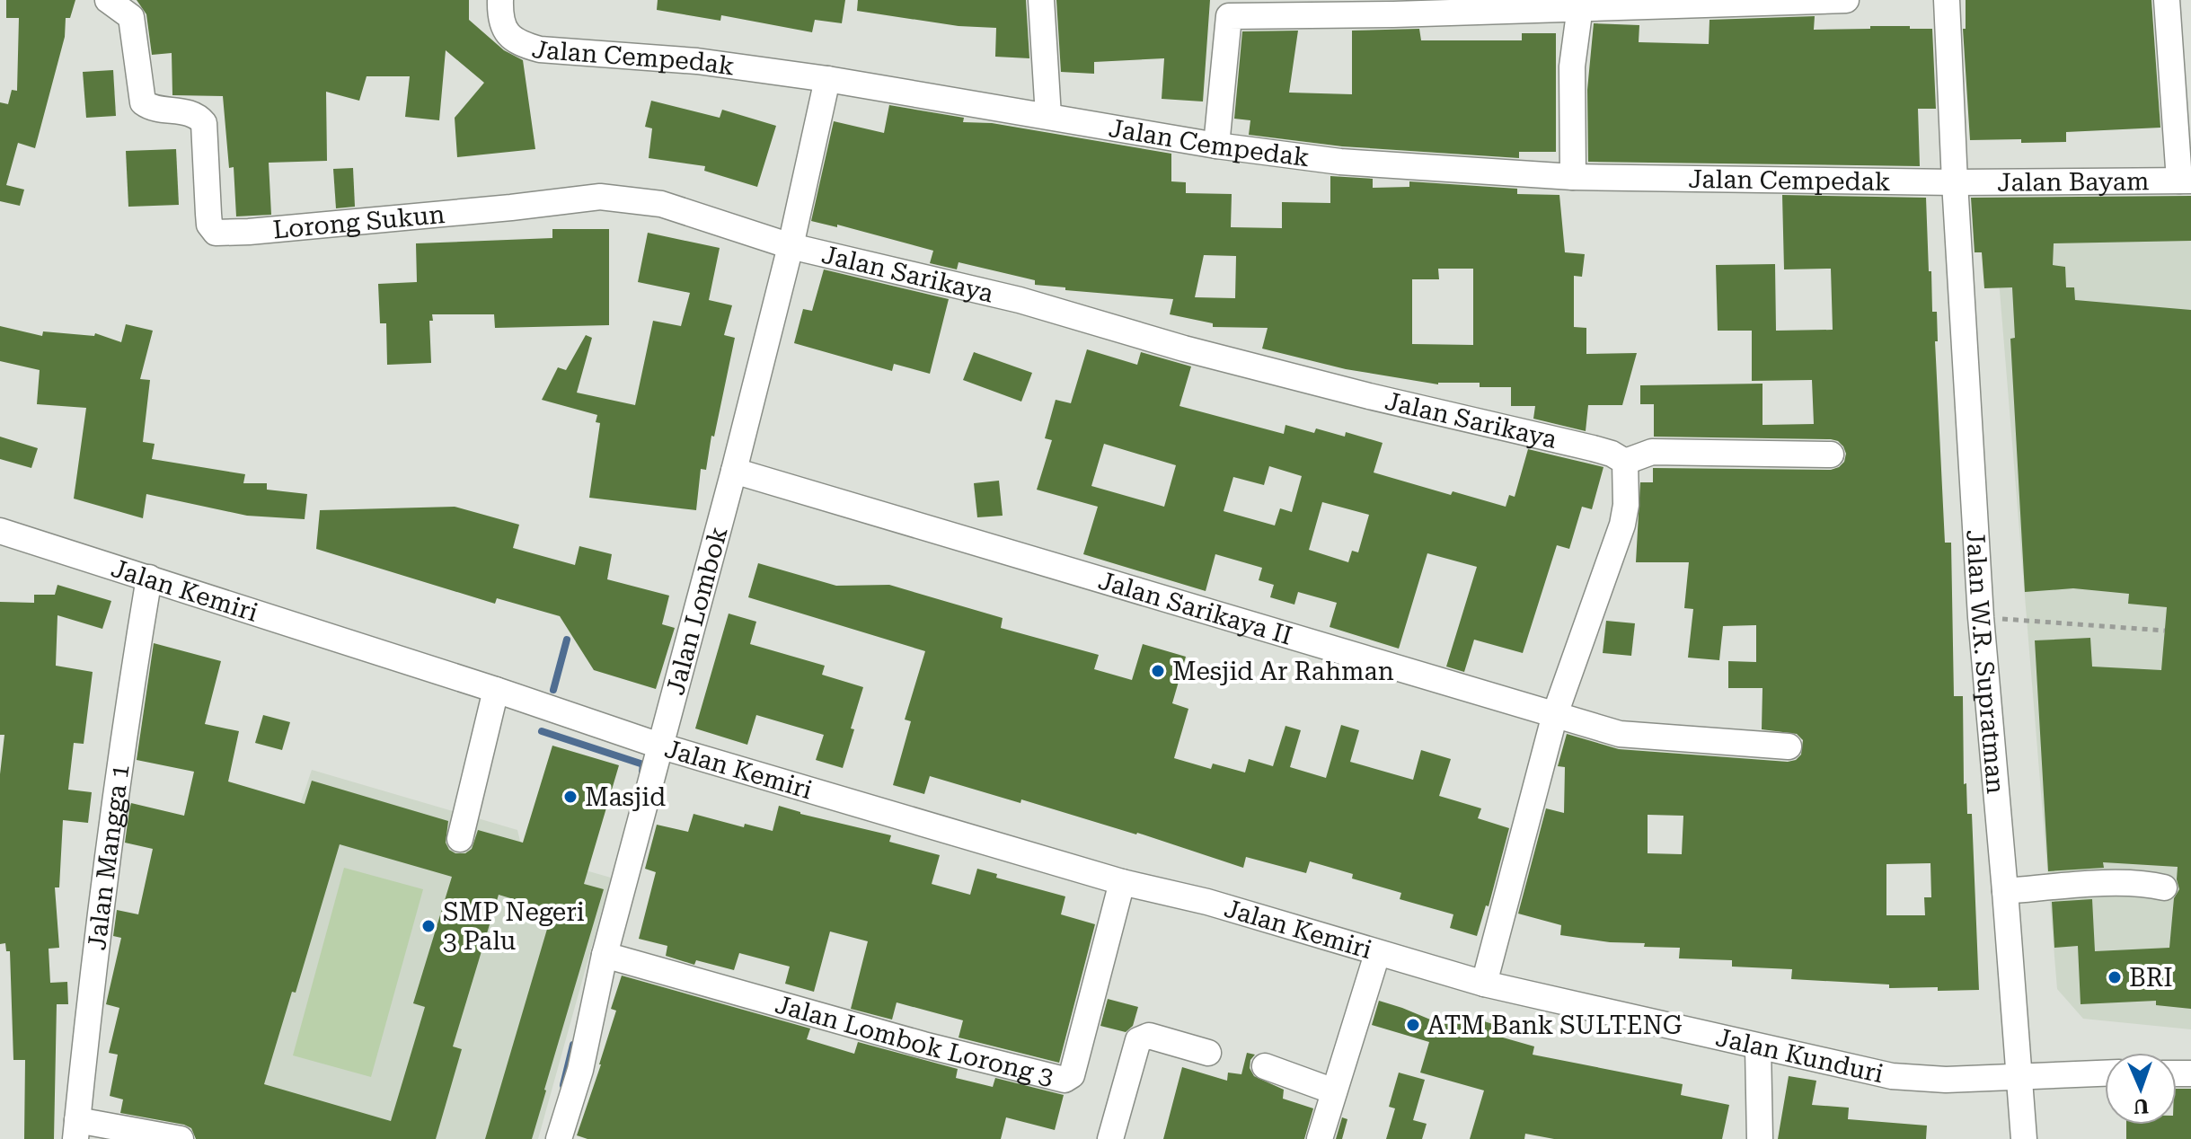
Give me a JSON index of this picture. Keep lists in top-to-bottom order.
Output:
{
  "streets": {
    "street": [
      "Jalan Cempedak",
      "Jalan Bayam",
      "Lorong Sukun",
      "Jalan Sarikaya",
      "Jalan Kemiri",
      "Jalan Sarikaya II",
      "Jalan Lombok",
      "Jalan W.R. Supratman",
      "Jalan Mangga 1",
      "Jalan Lombok Lorong 3",
      "Jalan Kunduri"
    ]
  },
  "crossings": [
    ["Jalan Cempedak", "Jalan Bayam"],
    ["Jalan Cempedak", "Jalan Lombok"],
    ["Jalan Cempedak", "Jalan W.R. Supratman"],
    ["Jalan Bayam", "Jalan W.R. Supratman"],
    ["Lorong Sukun", "Jalan Sarikaya"],
    ["Lorong Sukun", "Jalan Lombok"],
    ["Jalan Sarikaya", "Jalan Lombok"],
    ["Jalan Kemiri", "Jalan Lombok"],
    ["Jalan Kemiri", "Jalan Mangga 1"],
    ["Jalan Kemiri", "Jalan Lombok Lorong 3"],
    ["Jalan Kemiri", "Jalan Kunduri"],
    ["Jalan Sarikaya II", "Jalan Lombok"],
    ["Jalan Lombok", "Jalan Lombok Lorong 3"],
    ["Jalan W.R. Supratman", "Jalan Kunduri"]
  ],
  "places": [
    "Mesjid Ar Rahman",
    "Masjid",
    "SMP Negeri 3 Palu",
    "BRI",
    "ATM Bank SULTENG"
  ],
  "north": "bottom"
}
